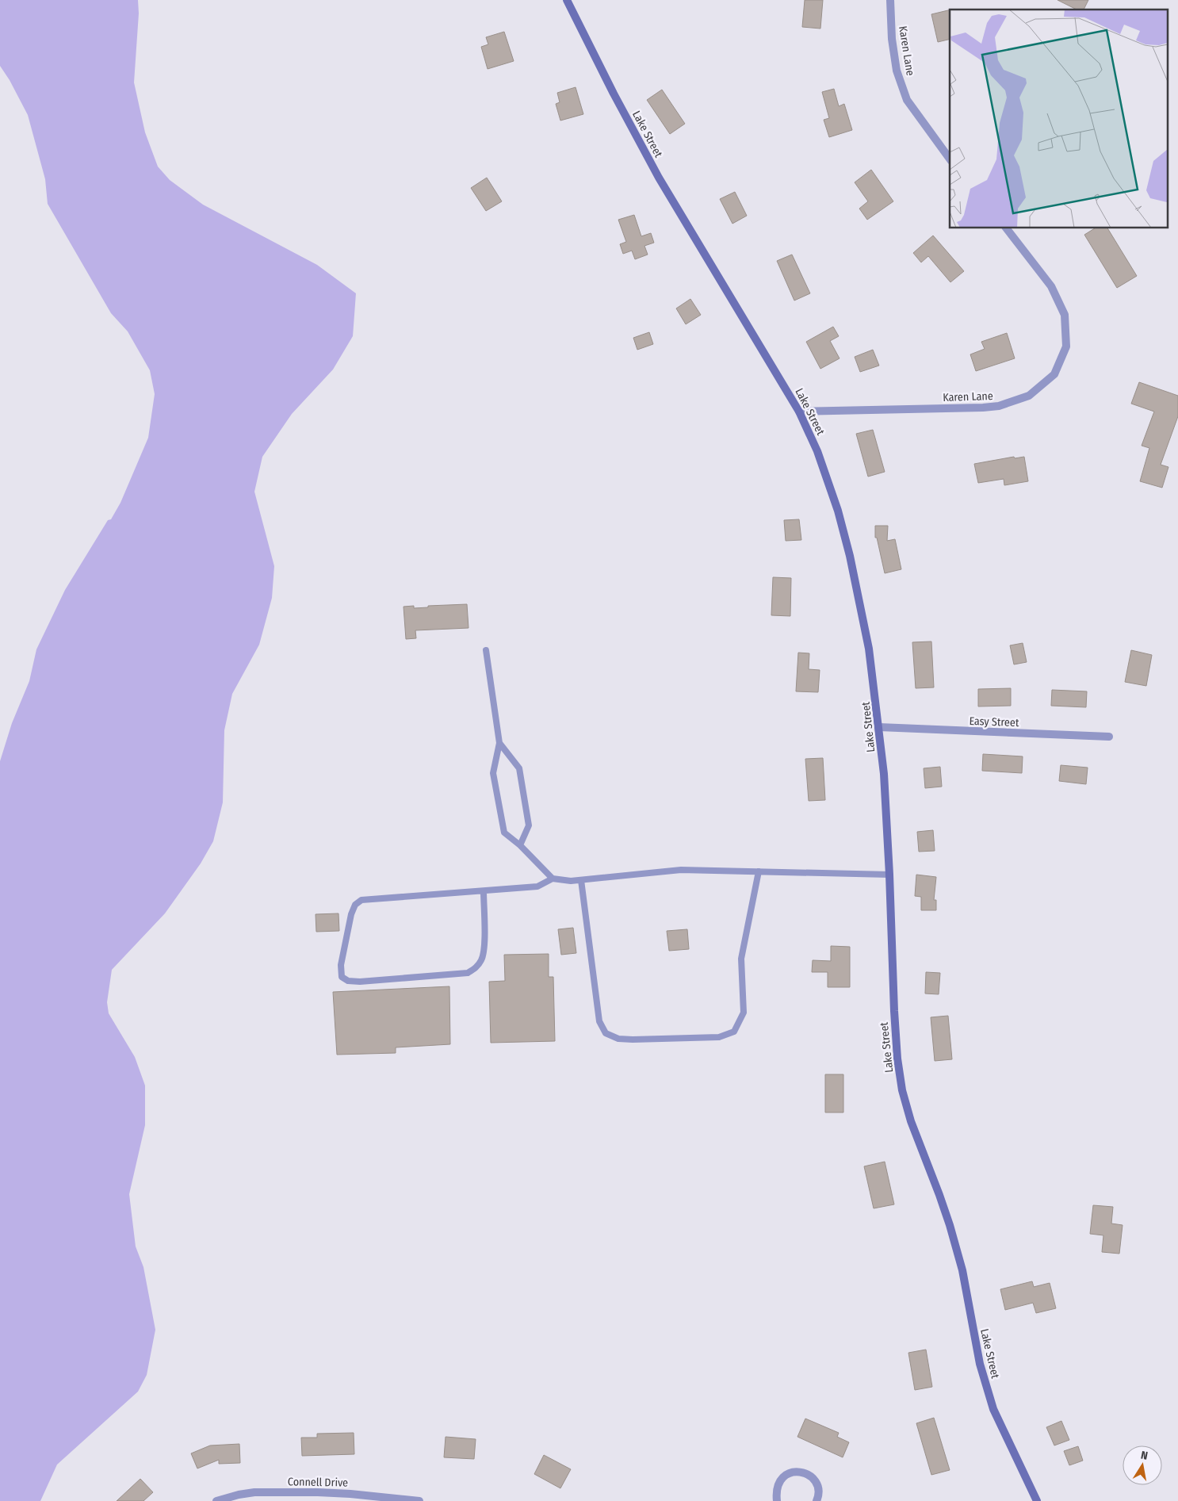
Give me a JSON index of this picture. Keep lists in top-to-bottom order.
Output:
{
  "streets": {
    "street": [
      "Karen Lane",
      "Lake Street",
      "Easy Street",
      "Connell Drive"
    ]
  },
  "crossings": [
    ["Karen Lane", "Lake Street"],
    ["Lake Street", "Easy Street"]
  ],
  "north": "top"
}
